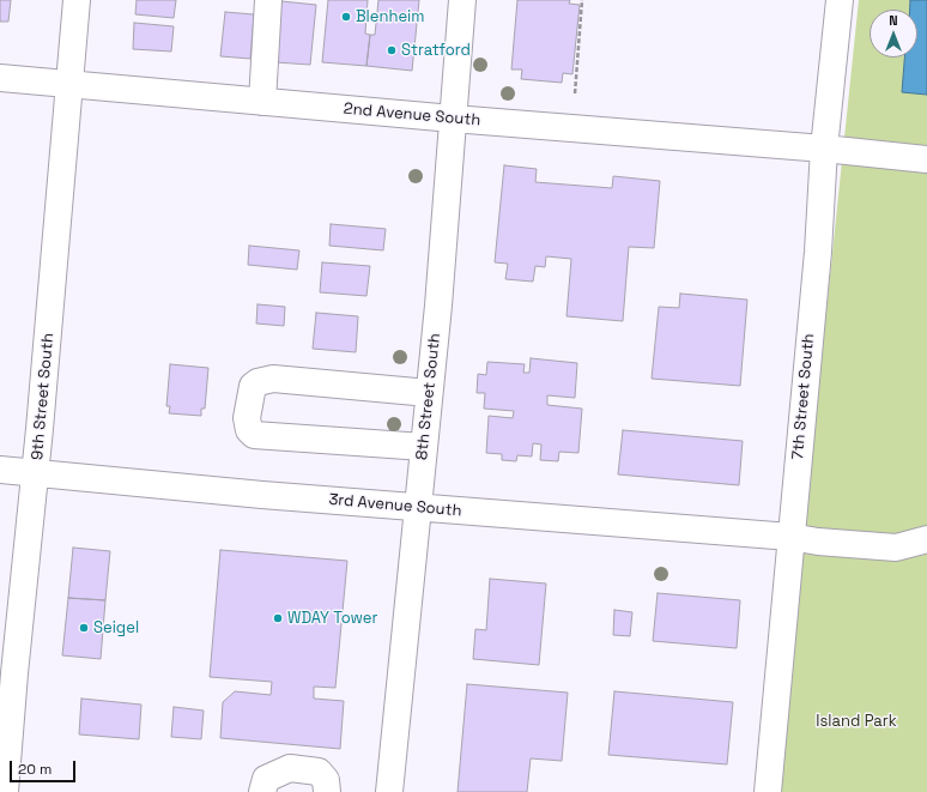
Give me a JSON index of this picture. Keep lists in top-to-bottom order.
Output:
{
  "streets": {
    "street": [
      "2nd Avenue South",
      "9th Street South",
      "8th Street South",
      "7th Street South",
      "3rd Avenue South"
    ]
  },
  "crossings": [
    ["2nd Avenue South", "9th Street South"],
    ["2nd Avenue South", "8th Street South"],
    ["2nd Avenue South", "7th Street South"],
    ["9th Street South", "3rd Avenue South"],
    ["8th Street South", "3rd Avenue South"],
    ["7th Street South", "3rd Avenue South"]
  ],
  "parks": ["Island Park"],
  "places": [
    "Blenheim",
    "Stratford",
    "WDAY Tower",
    "Seigel"
  ],
  "scale_bar": "20 m",
  "north": "top"
}
